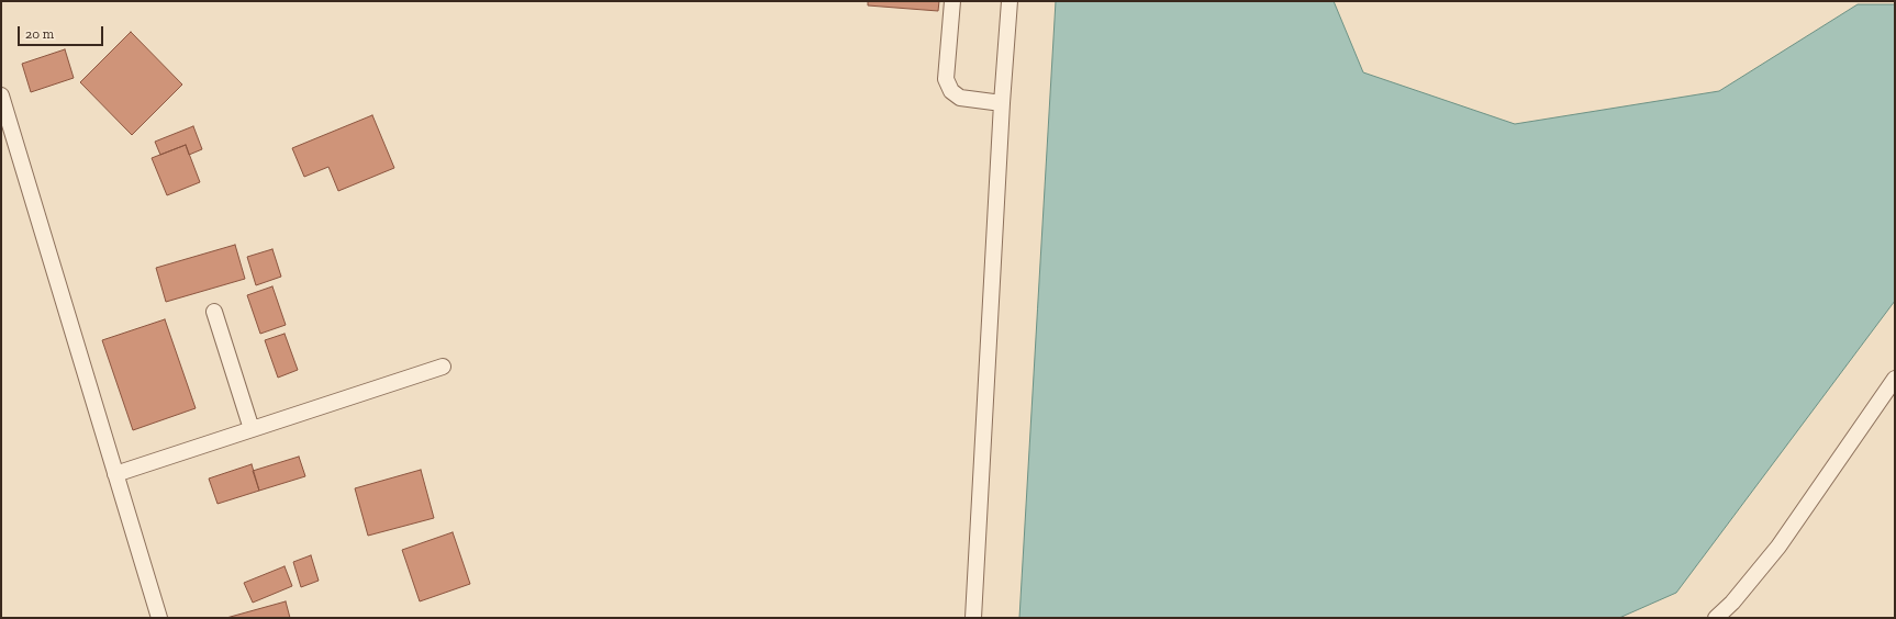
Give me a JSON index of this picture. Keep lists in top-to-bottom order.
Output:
{
  "scale_bar": "20 m"
}
